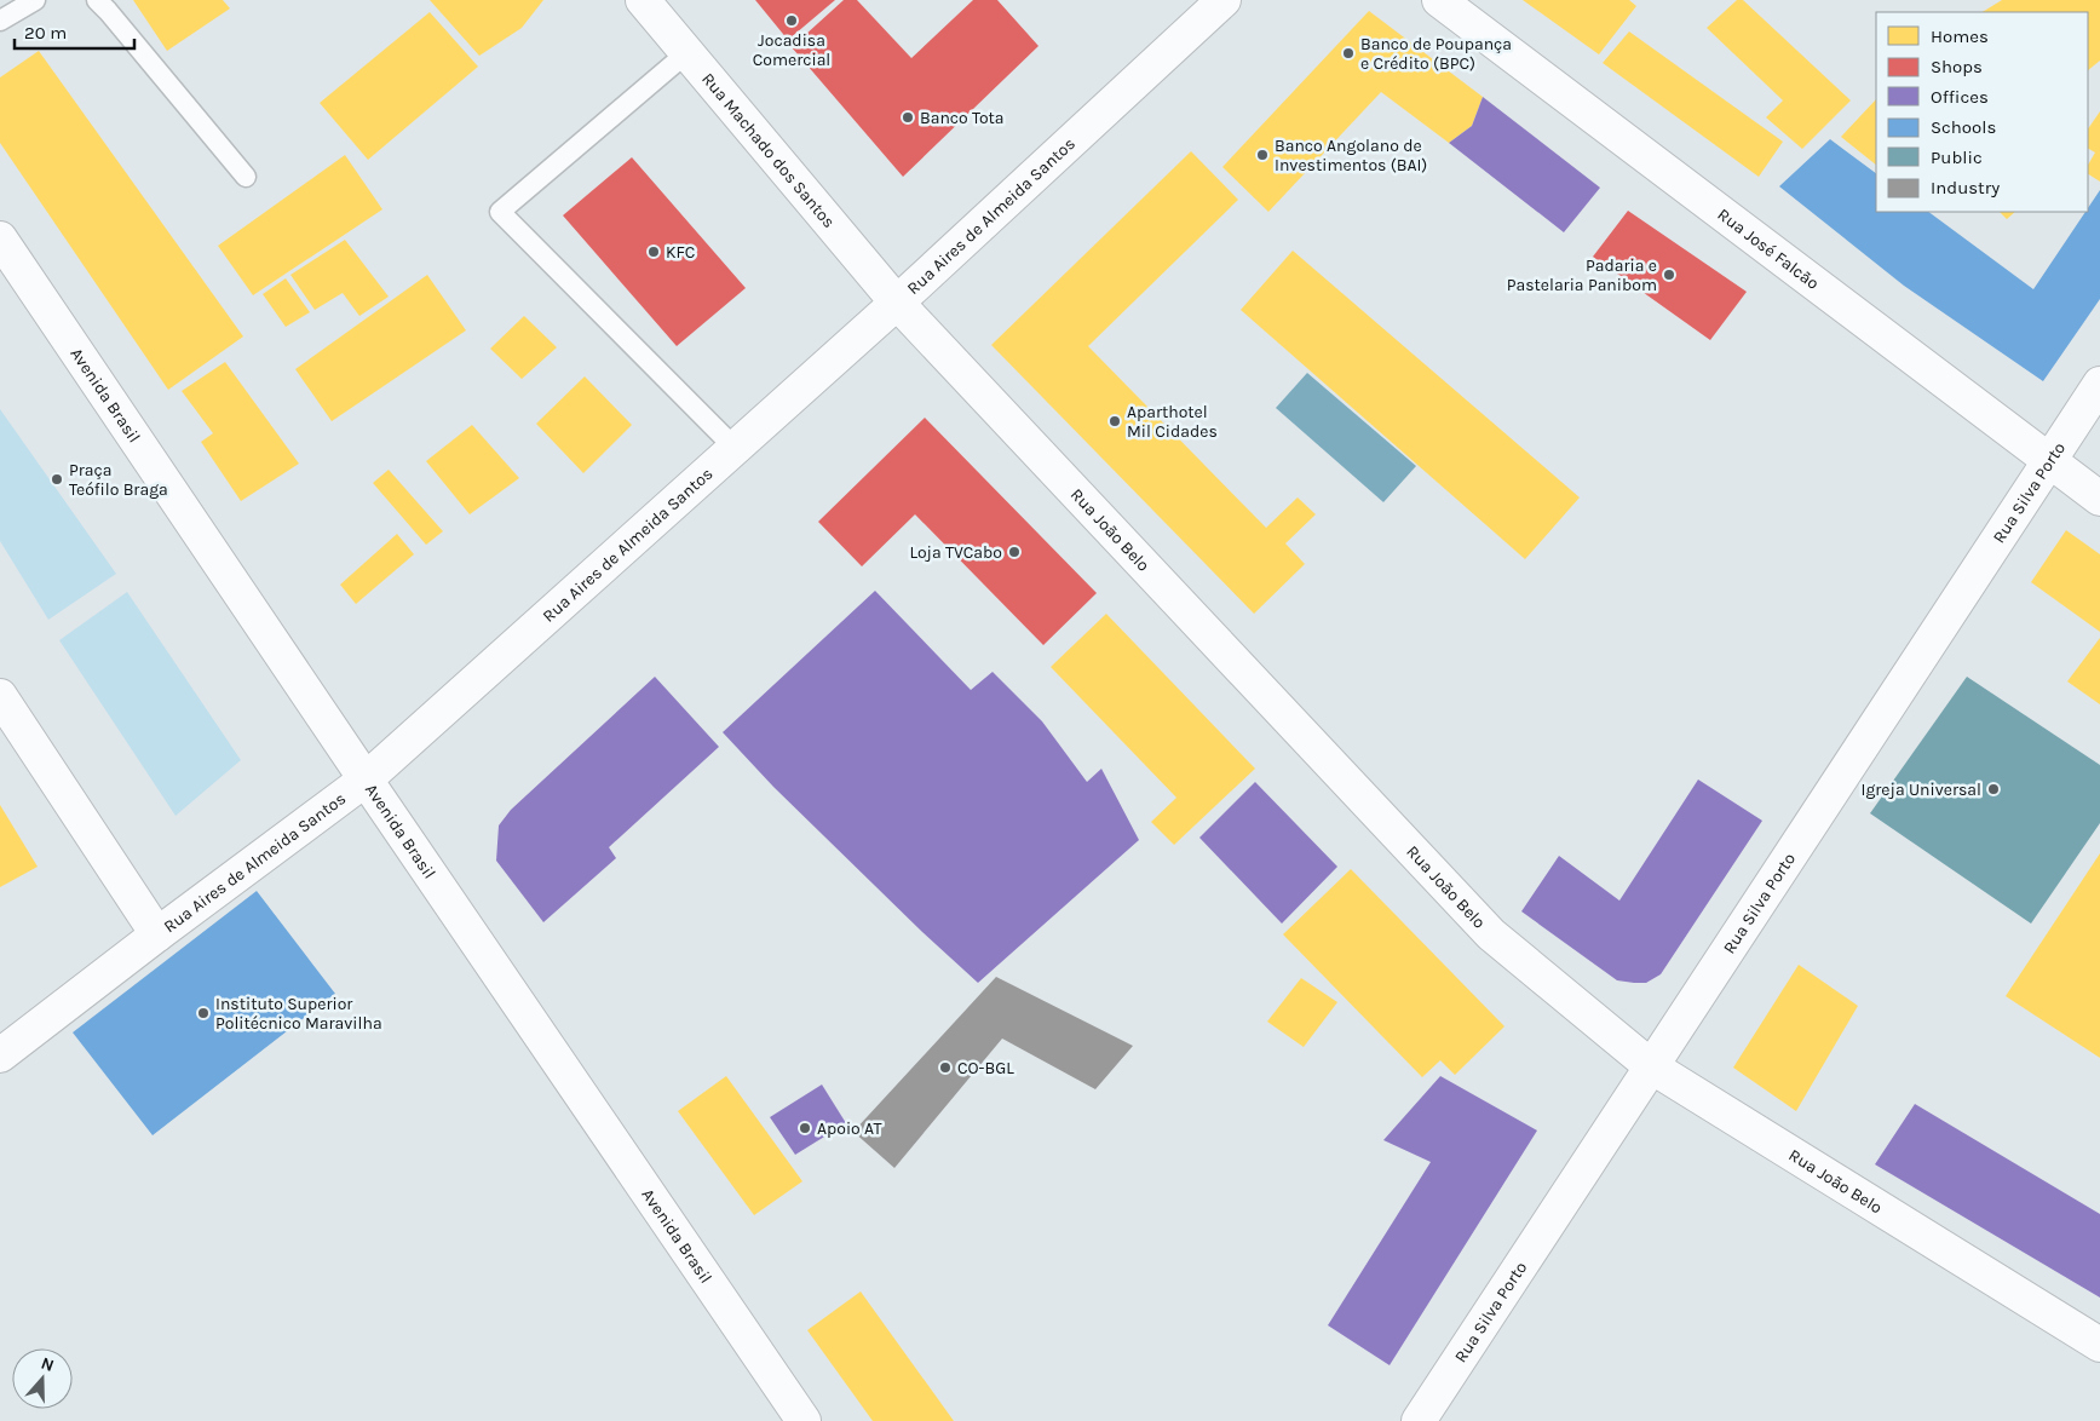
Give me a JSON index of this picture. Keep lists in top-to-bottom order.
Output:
{
  "streets": {
    "street": [
      "Rua Machado dos Santos",
      "Rua Aires de Almeida Santos",
      "Rua José Falcão",
      "Avenida Brasil",
      "Rua Silva Porto",
      "Rua João Belo"
    ]
  },
  "crossings": [
    ["Rua Machado dos Santos", "Rua Aires de Almeida Santos"],
    ["Rua Machado dos Santos", "Rua João Belo"],
    ["Rua Aires de Almeida Santos", "Avenida Brasil"],
    ["Rua Aires de Almeida Santos", "Rua João Belo"],
    ["Rua José Falcão", "Rua Silva Porto"],
    ["Rua Silva Porto", "Rua João Belo"]
  ],
  "places": [
    "Jocadisa Comercial",
    "Banco de Poupança e Crédito (BPC)",
    "Banco Tota",
    "Banco Angolano de Investimentos (BAI)",
    "KFC",
    "Padaria e Pastelaria Panibom",
    "Aparthotel Mil Cidades",
    "Praça Teófilo Braga",
    "Loja TVCabo",
    "Igreja Universal",
    "Instituto Superior Politécnico Maravilha",
    "CO-BGL",
    "Apoio AT"
  ],
  "legend": [
    "Homes",
    "Shops",
    "Offices",
    "Schools",
    "Public",
    "Industry"
  ],
  "scale_bar": "20 m",
  "north": "top"
}
